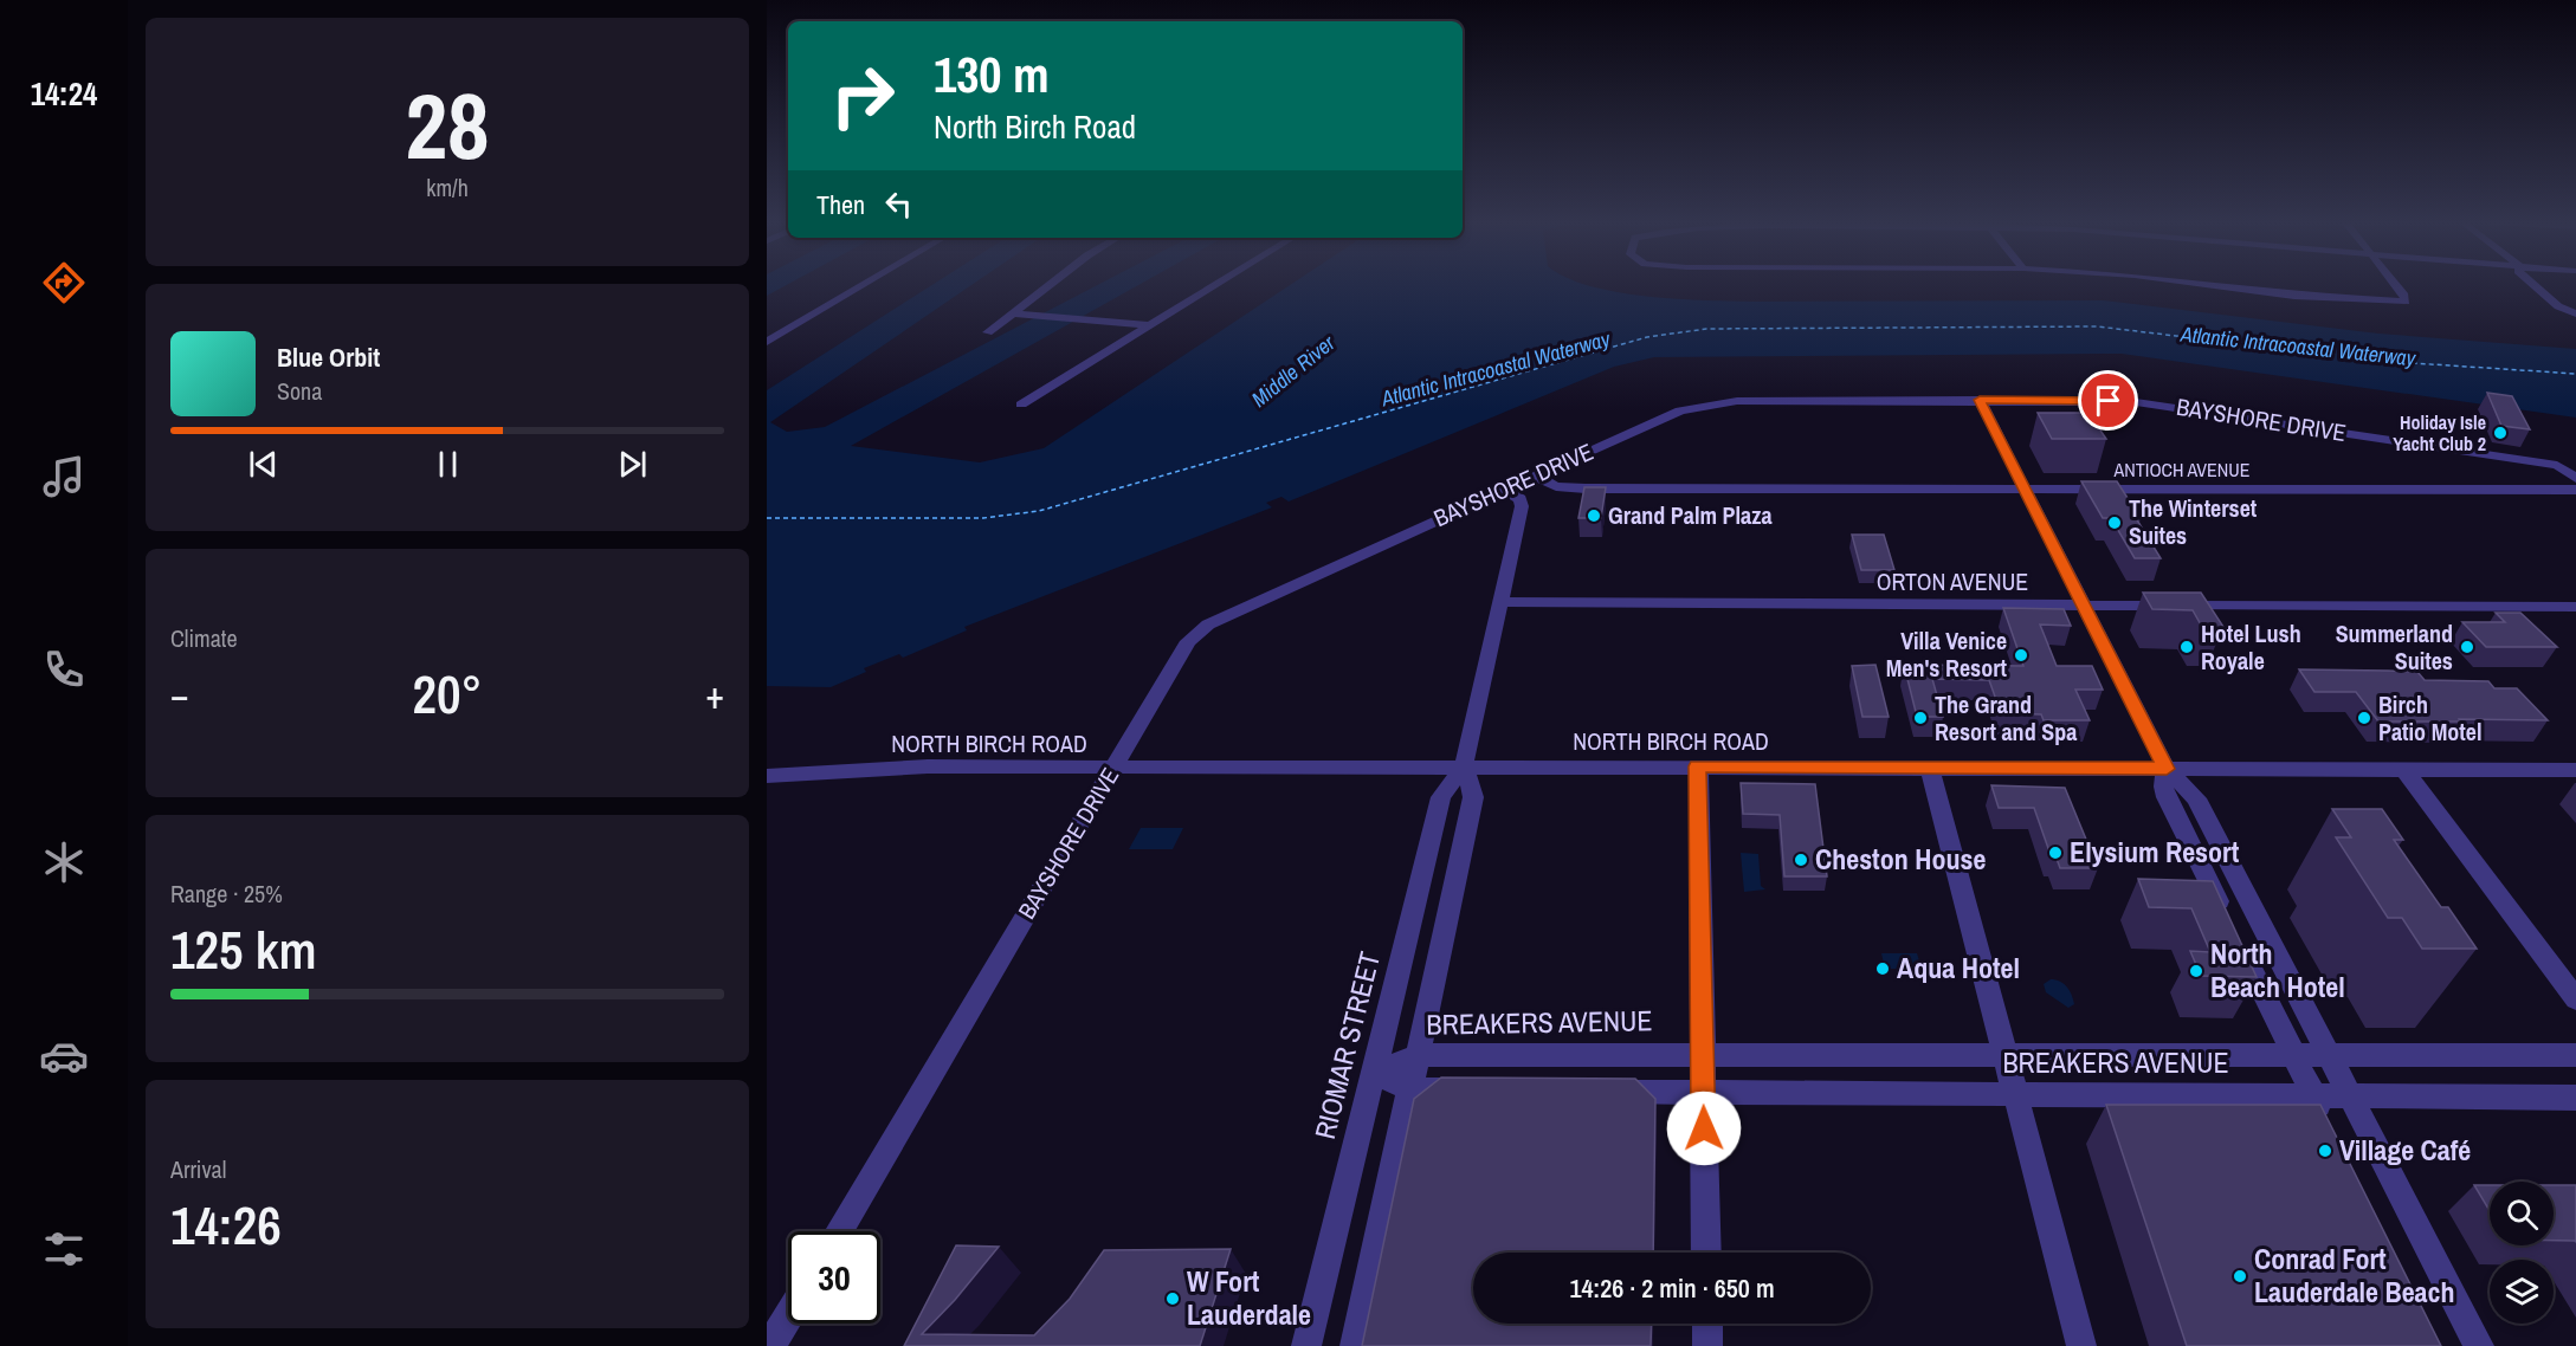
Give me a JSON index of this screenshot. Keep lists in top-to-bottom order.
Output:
{
  "streets": {
    "street": [
      "BAYSHORE DRIVE",
      "ANTIOCH AVENUE",
      "ORTON AVENUE",
      "NORTH BIRCH ROAD",
      "BREAKERS AVENUE",
      "RIOMAR STREET"
    ]
  },
  "crossings": [
    ["BAYSHORE DRIVE", "ANTIOCH AVENUE"],
    ["BAYSHORE DRIVE", "NORTH BIRCH ROAD"],
    ["BAYSHORE DRIVE", "RIOMAR STREET"],
    ["ORTON AVENUE", "RIOMAR STREET"],
    ["NORTH BIRCH ROAD", "RIOMAR STREET"],
    ["BREAKERS AVENUE", "RIOMAR STREET"]
  ],
  "water": ["Atlantic Intracoastal Waterway", "Middle River"],
  "places": [
    "Holiday Isle Yacht Club 2",
    "Grand Palm Plaza",
    "The Winterset Suites",
    "Hotel Lush Royale",
    "Summerland Suites",
    "Villa Venice Men's Resort",
    "The Grand Resort and Spa",
    "Birch Patio Motel",
    "Elysium Resort",
    "Cheston House",
    "Aqua Hotel",
    "North Beach Hotel",
    "Village Café",
    "Conrad Fort Lauderdale Beach",
    "W Fort Lauderdale"
  ],
  "page": {
    "tabs": "14:24",
    "tile": [
      ["28", "km/h"],
      "Climate",
      ["Range · 25%", "125 km"],
      ["Arrival", "14:26"]
    ],
    "turn": ["130 m", "North Birch Road"],
    "then": "Then",
    "song": ["Blue Orbit", "Sona"],
    "heat": ["−", "20°", "+"],
    "limit": "30",
    "trip": "14:26 · 2 min · 650 m"
  }
}
